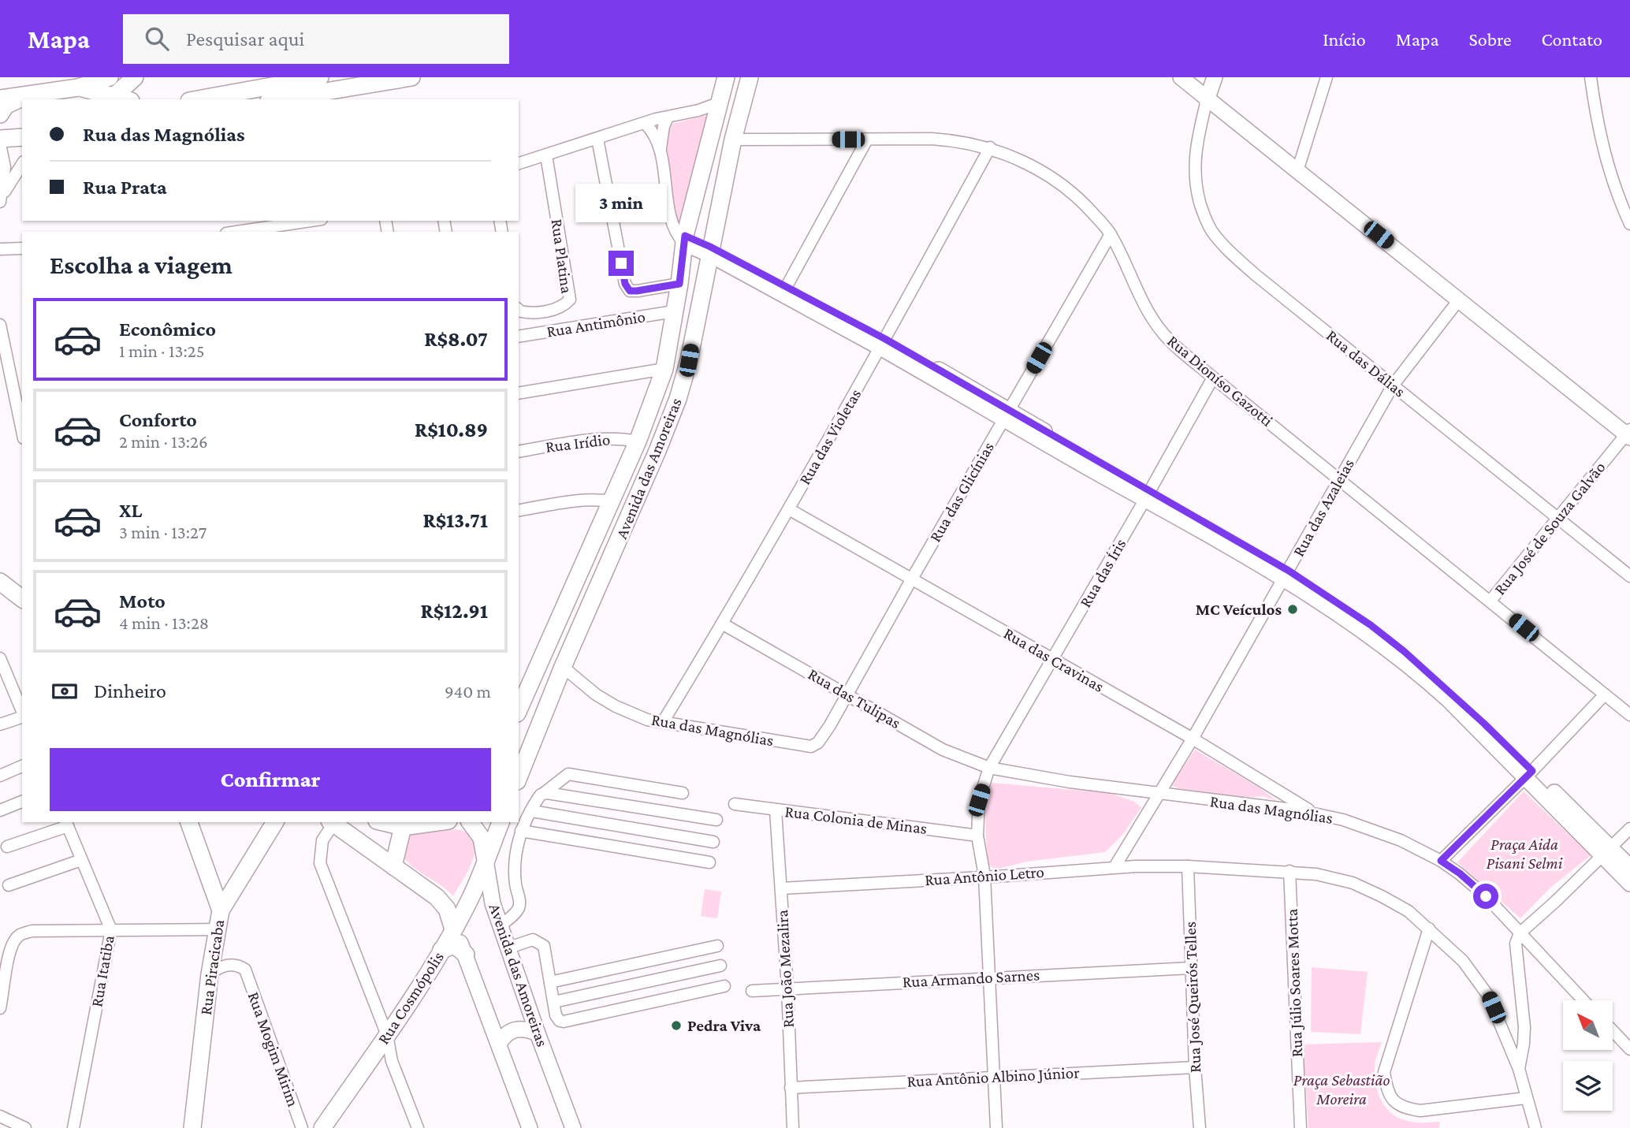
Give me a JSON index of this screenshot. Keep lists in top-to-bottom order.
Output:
{
  "streets": {
    "main road": ["Avenida das Amoreiras", "Rua Piracicaba", "Rua Cosmópolis"],
    "street": [
      "Rua Platina",
      "Rua Antimônio",
      "Rua das Dálias",
      "Rua Dioníso Gazotti",
      "Rua das Violetas",
      "Rua Irídio",
      "Rua das Glicínias",
      "Rua das Azaleias",
      "Rua José de Souza Galvão",
      "Rua das Íris",
      "Rua das Cravinas",
      "Rua das Tulipas",
      "Rua das Magnólias",
      "Rua Colonia de Minas",
      "Rua Antônio Letro",
      "Rua João Mezalira",
      "Rua Itatiba",
      "Rua Armando Sarnes",
      "Rua Júlio Soares Motta",
      "Rua José Queirós Telles",
      "Rua Mogim Mirim",
      "Rua Antônio Albino Júnior"
    ]
  },
  "crossings": [
    ["Rua Antimônio", "Avenida das Amoreiras"],
    ["Rua das Dálias", "Rua das Azaleias"],
    ["Rua das Dálias", "Rua José de Souza Galvão"],
    ["Rua Dioníso Gazotti", "Rua das Violetas"],
    ["Rua Dioníso Gazotti", "Avenida das Amoreiras"],
    ["Rua Dioníso Gazotti", "Rua das Glicínias"],
    ["Rua Dioníso Gazotti", "Rua das Azaleias"],
    ["Rua Dioníso Gazotti", "Rua José de Souza Galvão"],
    ["Rua Dioníso Gazotti", "Rua das Íris"],
    ["Rua das Violetas", "Rua das Cravinas"],
    ["Rua das Violetas", "Rua das Tulipas"],
    ["Rua das Violetas", "Rua das Magnólias"],
    ["Rua Irídio", "Avenida das Amoreiras"],
    ["Avenida das Amoreiras", "Rua das Magnólias"],
    ["Avenida das Amoreiras", "Rua Cosmópolis"],
    ["Rua das Glicínias", "Rua das Cravinas"],
    ["Rua das Glicínias", "Rua das Tulipas"],
    ["Rua das Glicínias", "Rua das Magnólias"],
    ["Rua das Azaleias", "Rua das Cravinas"],
    ["Rua das Azaleias", "Rua das Magnólias"],
    ["Rua das Azaleias", "Rua Antônio Letro"],
    ["Rua das Íris", "Rua das Cravinas"],
    ["Rua das Íris", "Rua das Tulipas"],
    ["Rua das Íris", "Rua das Magnólias"],
    ["Rua das Íris", "Rua Colonia de Minas"],
    ["Rua das Íris", "Rua Antônio Letro"],
    ["Rua das Íris", "Rua Armando Sarnes"],
    ["Rua das Íris", "Rua Antônio Albino Júnior"],
    ["Rua das Cravinas", "Rua das Magnólias"],
    ["Rua das Tulipas", "Rua das Magnólias"],
    ["Rua Colonia de Minas", "Rua João Mezalira"],
    ["Rua Antônio Letro", "Rua João Mezalira"],
    ["Rua Antônio Letro", "Rua José Queirós Telles"],
    ["Rua Piracicaba", "Rua Mogim Mirim"],
    ["Rua João Mezalira", "Rua Armando Sarnes"],
    ["Rua João Mezalira", "Rua Antônio Albino Júnior"],
    ["Rua Armando Sarnes", "Rua José Queirós Telles"],
    ["Rua José Queirós Telles", "Rua Antônio Albino Júnior"]
  ],
  "parks": ["Praça Aida Pisani Selmi", "Praça Sebastião Moreira"],
  "places": ["MC Veículos", "Pedra Viva"],
  "north": "top left",
  "page": {
    "header": "Mapa",
    "search": "Pesquisar aqui",
    "nav": [
      "Início",
      "Mapa",
      "Sobre",
      "Contato"
    ],
    "banner": ["Rua das Magnólias", "Rua Prata"],
    "bubble": "3 min",
    "heading": "Escolha a viagem",
    "list": [
      {
        "name": "Econômico",
        "note": "1 min · 13:25",
        "value": "R$8.07"
      },
      {
        "name": "Conforto",
        "note": "2 min · 13:26",
        "value": "R$10.89"
      },
      {
        "name": "XL",
        "note": "3 min · 13:27",
        "value": "R$13.71"
      },
      {
        "name": "Moto",
        "note": "4 min · 13:28",
        "value": "R$12.91"
      }
    ],
    "pay": ["Dinheiro", "940 m"],
    "buttons": "Confirmar"
  }
}
